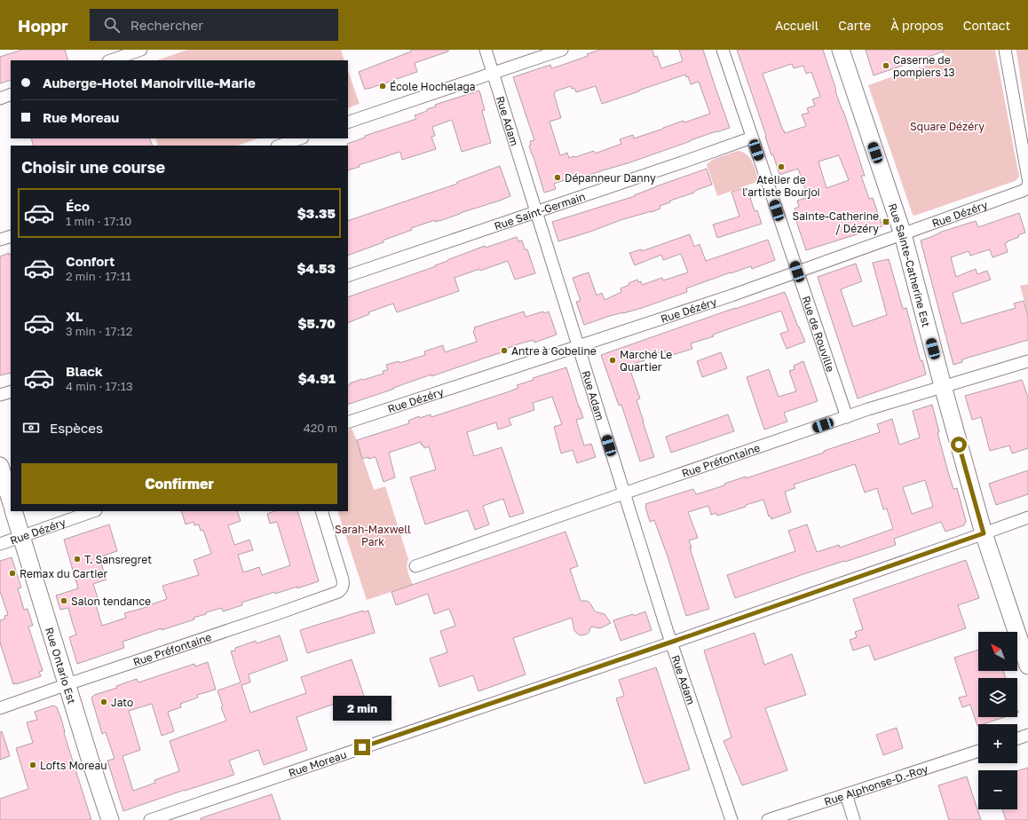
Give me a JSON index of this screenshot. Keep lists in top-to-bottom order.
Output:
{
  "streets": {
    "street": [
      "Rue Adam",
      "Rue Saint-Germain",
      "Rue Dézéry",
      "Rue Sainte-Catherine Est",
      "Rue de Rouville",
      "Rue Préfontaine",
      "Rue Ontario Est",
      "Rue Moreau",
      "Rue Alphonse-D.-Roy"
    ]
  },
  "crossings": [
    ["Rue Adam", "Rue Saint-Germain"],
    ["Rue Adam", "Rue Dézéry"],
    ["Rue Adam", "Rue Préfontaine"],
    ["Rue Adam", "Rue Moreau"],
    ["Rue Saint-Germain", "Rue de Rouville"],
    ["Rue Dézéry", "Rue Sainte-Catherine Est"],
    ["Rue Dézéry", "Rue de Rouville"],
    ["Rue Dézéry", "Rue Ontario Est"],
    ["Rue Sainte-Catherine Est", "Rue Préfontaine"],
    ["Rue Sainte-Catherine Est", "Rue Moreau"],
    ["Rue de Rouville", "Rue Préfontaine"],
    ["Rue Préfontaine", "Rue Ontario Est"]
  ],
  "parks": ["Square Dézéry", "Sarah-Maxwell Park"],
  "places": {
    "other": [
      "Caserne de pompiers 13",
      "École Hochelaga",
      "Atelier de l'artiste Bourjoi",
      "Dépanneur Danny",
      "Antre à Gobeline",
      "Marché Le Quartier",
      "T. Sansregret",
      "Remax du Cartier",
      "Salon tendance",
      "Jato",
      "Lofts Moreau"
    ],
    "transit": ["Sainte-Catherine / Dézéry"]
  },
  "north": "top left",
  "page": {
    "header": "Hoppr",
    "search": "Rechercher",
    "nav": [
      "Accueil",
      "Carte",
      "À propos",
      "Contact"
    ],
    "banner": ["Auberge-Hotel Manoirville-Marie", "Rue Moreau"],
    "heading": "Choisir une course",
    "list": [
      {
        "name": "Éco",
        "note": "1 min · 17:10",
        "value": "$3.35"
      },
      {
        "name": "Confort",
        "note": "2 min · 17:11",
        "value": "$4.53"
      },
      {
        "name": "XL",
        "note": "3 min · 17:12",
        "value": "$5.70"
      },
      {
        "name": "Black",
        "note": "4 min · 17:13",
        "value": "$4.91"
      }
    ],
    "pay": ["Espèces", "420 m"],
    "buttons": "Confirmer",
    "map_buttons": ["+", "−"],
    "bubble": "2 min"
  }
}
